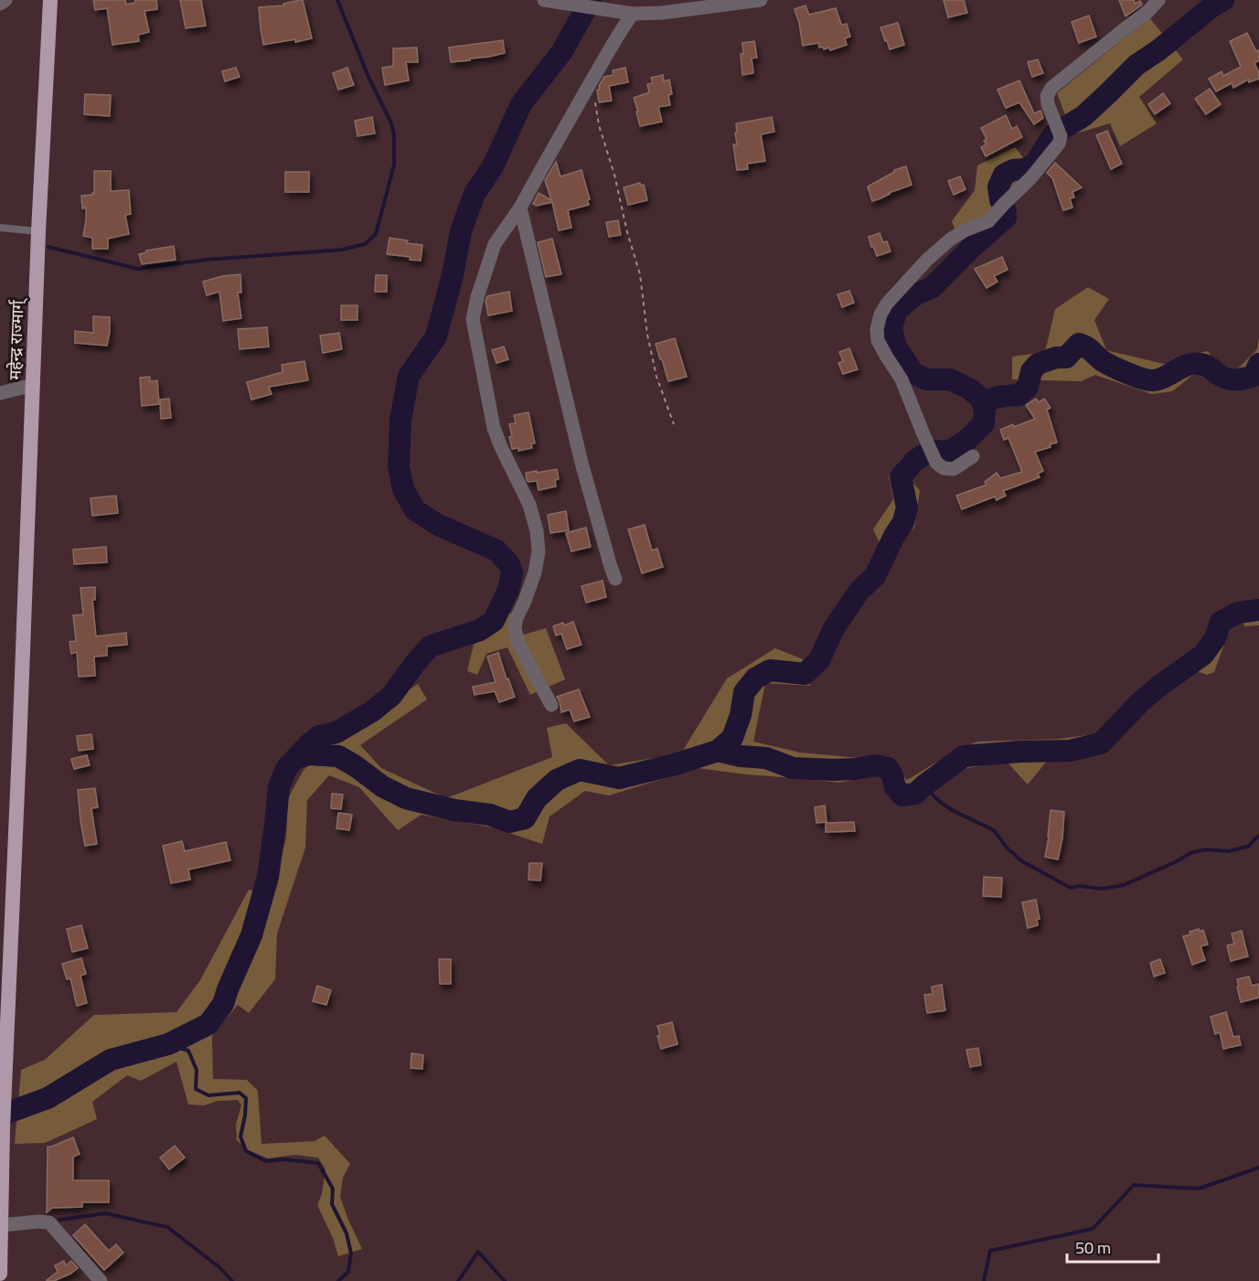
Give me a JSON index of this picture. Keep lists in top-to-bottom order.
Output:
{
  "streets": {
    "highway": ["महेन्द्र राज्मार्ग्"]
  },
  "scale_bar": "50 m"
}
